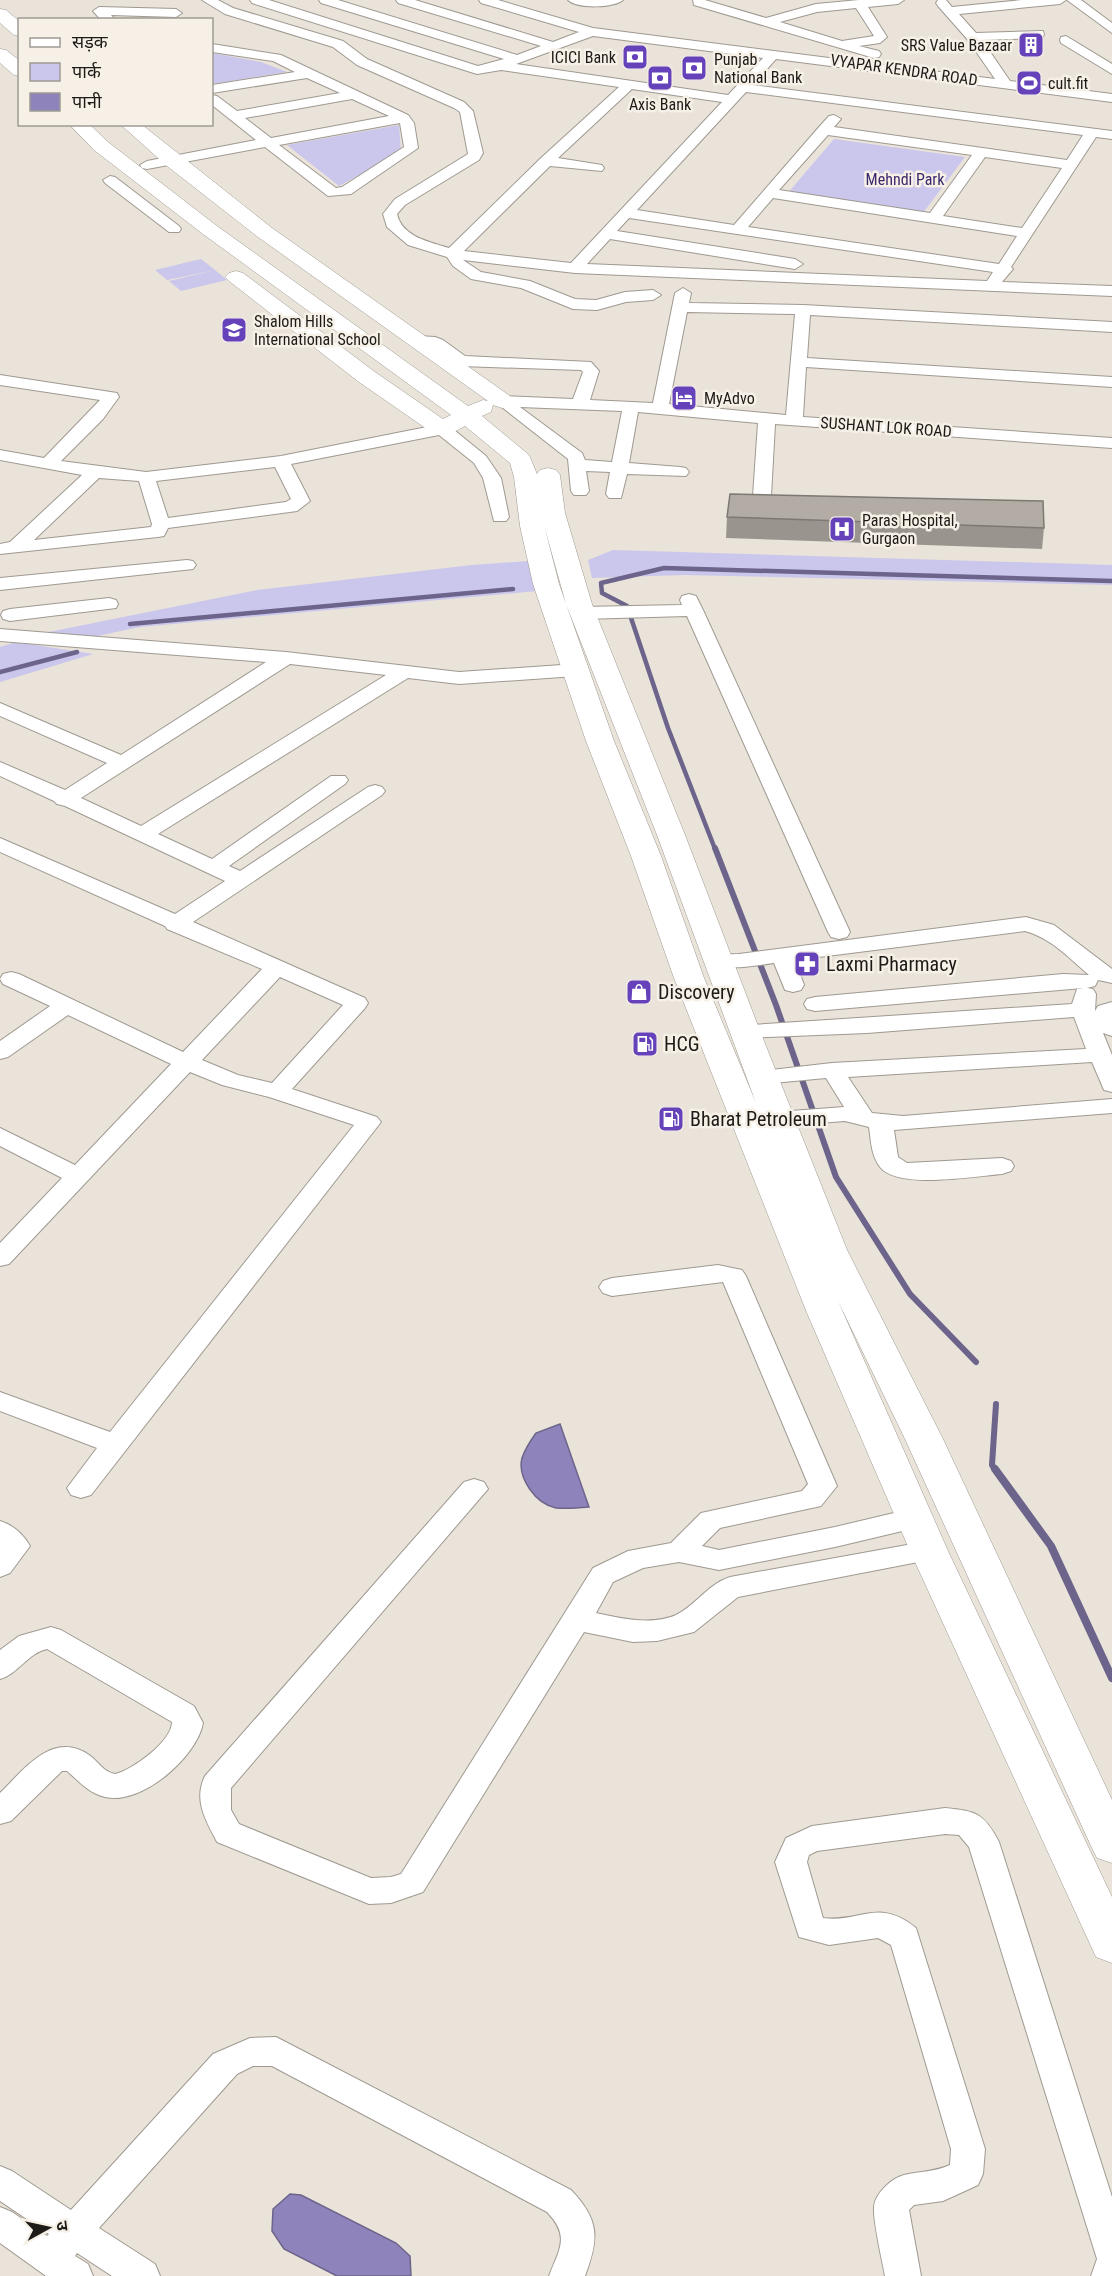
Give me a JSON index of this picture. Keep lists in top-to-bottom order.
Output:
{
  "streets": {
    "street": ["VYAPAR KENDRA ROAD", "SUSHANT LOK ROAD"]
  },
  "parks": ["Mehndi Park"],
  "places": {
    "building": ["SRS Value Bazaar"],
    "bank": ["ICICI Bank", "Punjab National Bank", "Axis Bank"],
    "sports": ["cult.fit"],
    "school or university": ["Shalom Hills International School"],
    "hotel": ["MyAdvo"],
    "hospital": ["Paras Hospital, Gurgaon"],
    "pharmacy": ["Laxmi Pharmacy"],
    "shop": ["Discovery"],
    "fuel station": ["HCG", "Bharat Petroleum"]
  },
  "legend": ["सड़क", "पार्क", "पानी"],
  "north": "right"
}
